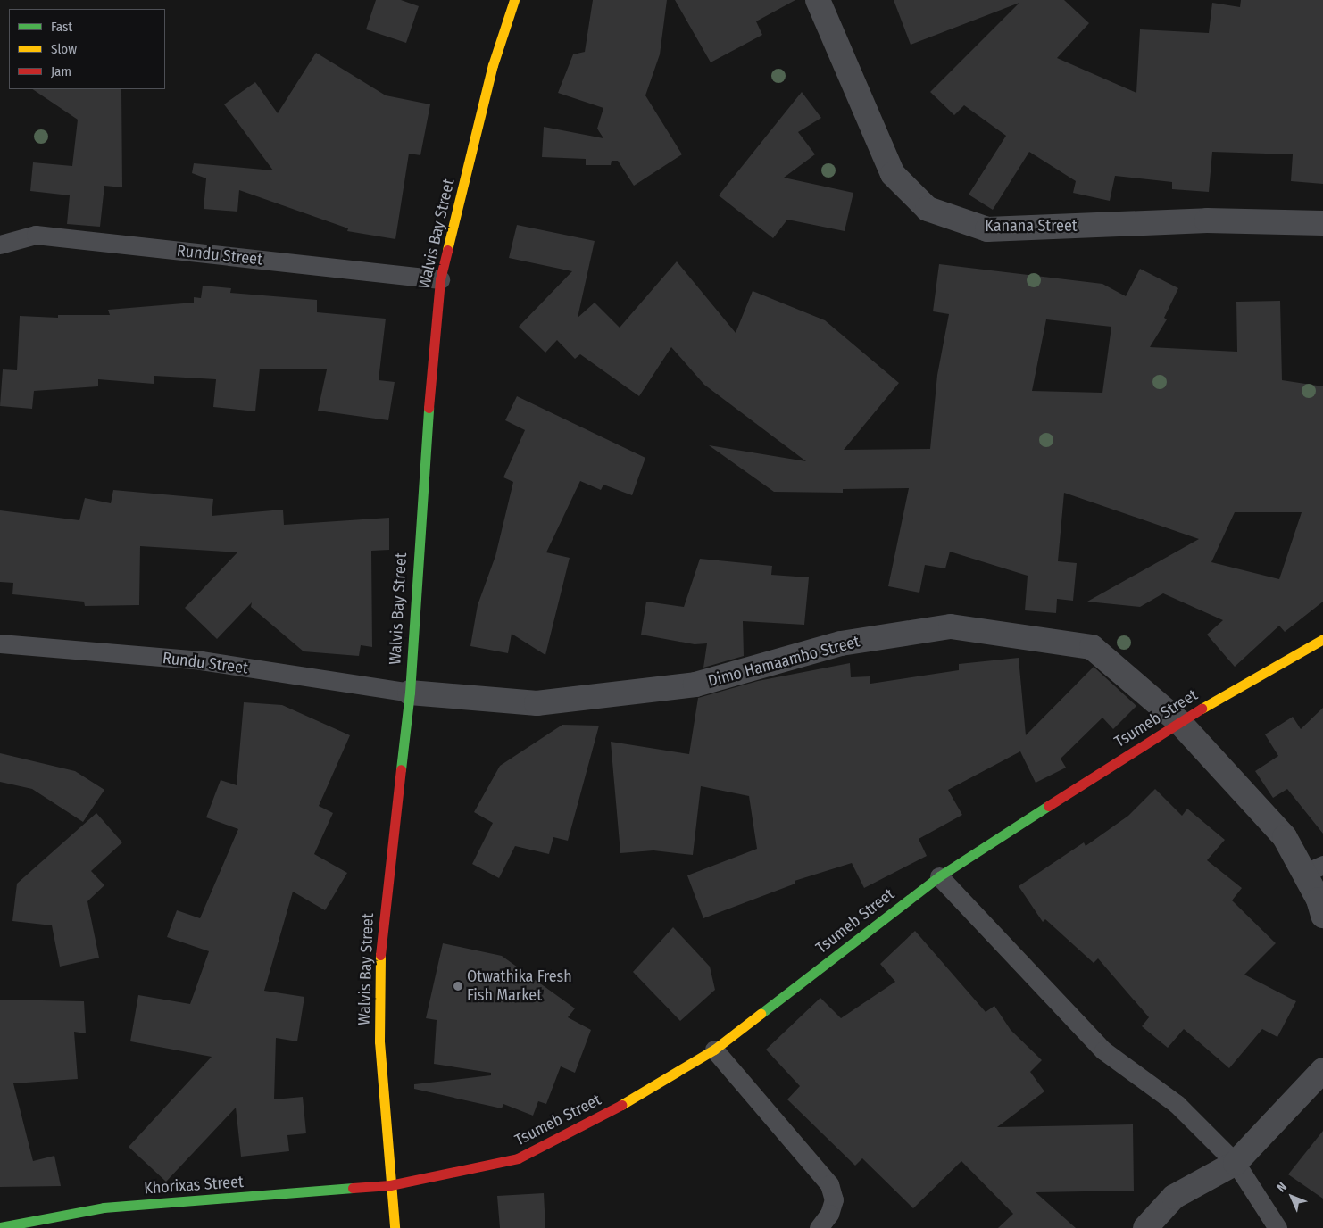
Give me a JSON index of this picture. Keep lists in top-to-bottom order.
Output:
{
  "streets": {
    "street": [
      "Kanana Street",
      "Walvis Bay Street",
      "Dimo Hamaambo Street",
      "Tsumeb Street",
      "Khorixas Street"
    ],
    "lane": ["Rundu Street"]
  },
  "crossings": [
    ["Walvis Bay Street", "Rundu Street"],
    ["Walvis Bay Street", "Dimo Hamaambo Street"],
    ["Walvis Bay Street", "Tsumeb Street"],
    ["Walvis Bay Street", "Khorixas Street"],
    ["Rundu Street", "Dimo Hamaambo Street"],
    ["Dimo Hamaambo Street", "Tsumeb Street"],
    ["Tsumeb Street", "Khorixas Street"]
  ],
  "places": ["Otwathika Fresh Fish Market"],
  "legend": ["Fast", "Slow", "Jam"],
  "north": "top left"
}
